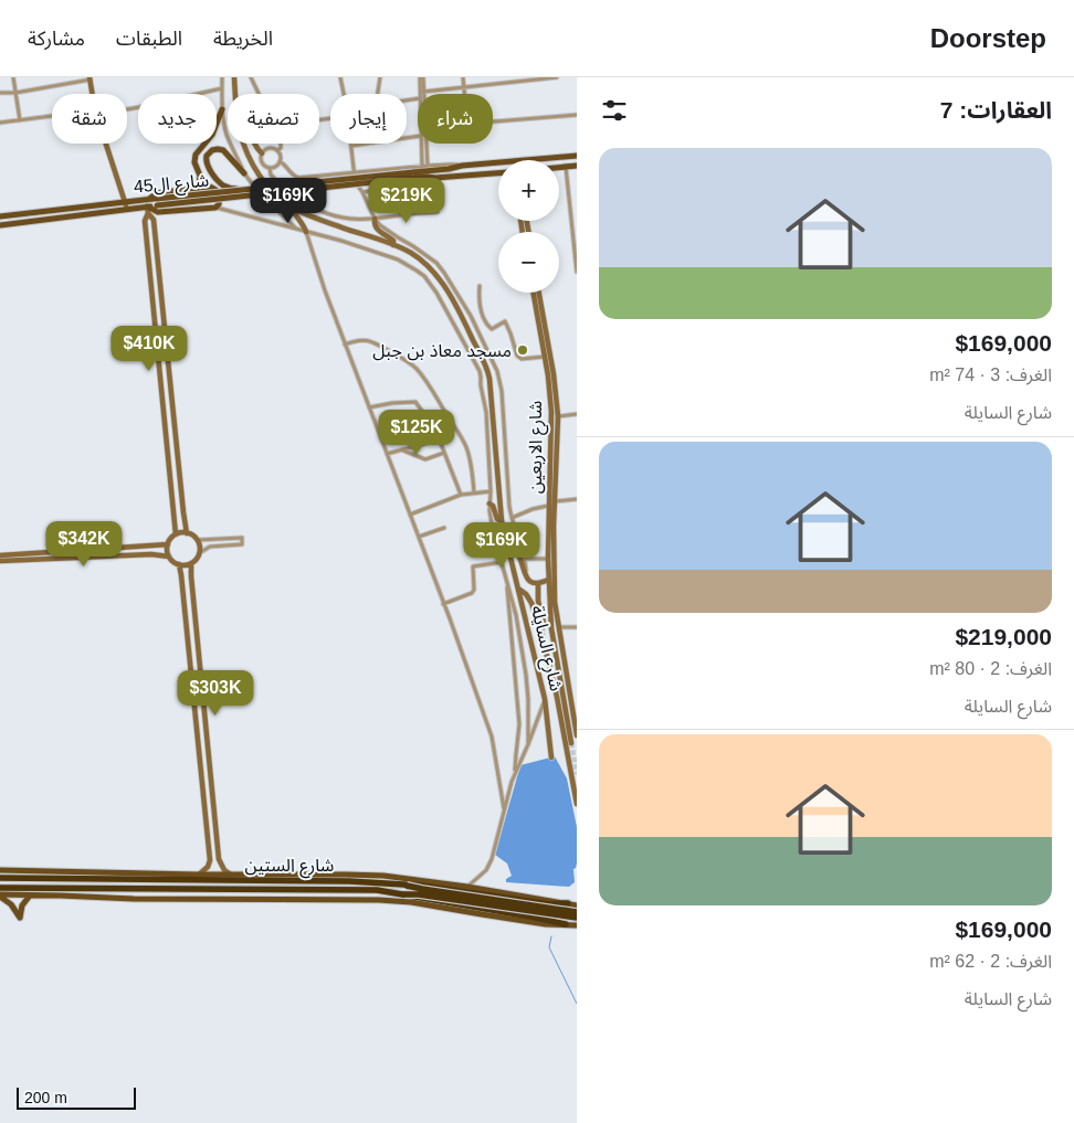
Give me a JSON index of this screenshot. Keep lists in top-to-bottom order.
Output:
{
  "streets": {
    "highway": ["شارع الستين"],
    "main road": ["شارع ال45", "شارع الاربعين", "شارع السايلة"]
  },
  "places": ["مسجد معاذ بن جبل"],
  "scale_bar": "200 m",
  "page": {
    "header": "Doorstep",
    "nav": ["الخريطة", "الطبقات", "مشاركة"],
    "heading": "العقارات: 7",
    "chip": [
      "شراء",
      "إيجار",
      "تصفية",
      "جديد",
      "شقة"
    ],
    "list": [
      {
        "name": "$169,000",
        "note": "الغرف: 3 · 74 m² · شارع السايلة"
      },
      {
        "name": "$219,000",
        "note": "الغرف: 2 · 80 m² · شارع السايلة"
      },
      {
        "name": "$169,000",
        "note": "الغرف: 2 · 62 m² · شارع السايلة"
      }
    ],
    "map_buttons": ["+", "−"],
    "price": [
      "$169K",
      "$219K",
      "$410K",
      "$125K",
      "$342K",
      "$169K",
      "$303K"
    ],
    "scale": "200 m"
  }
}
